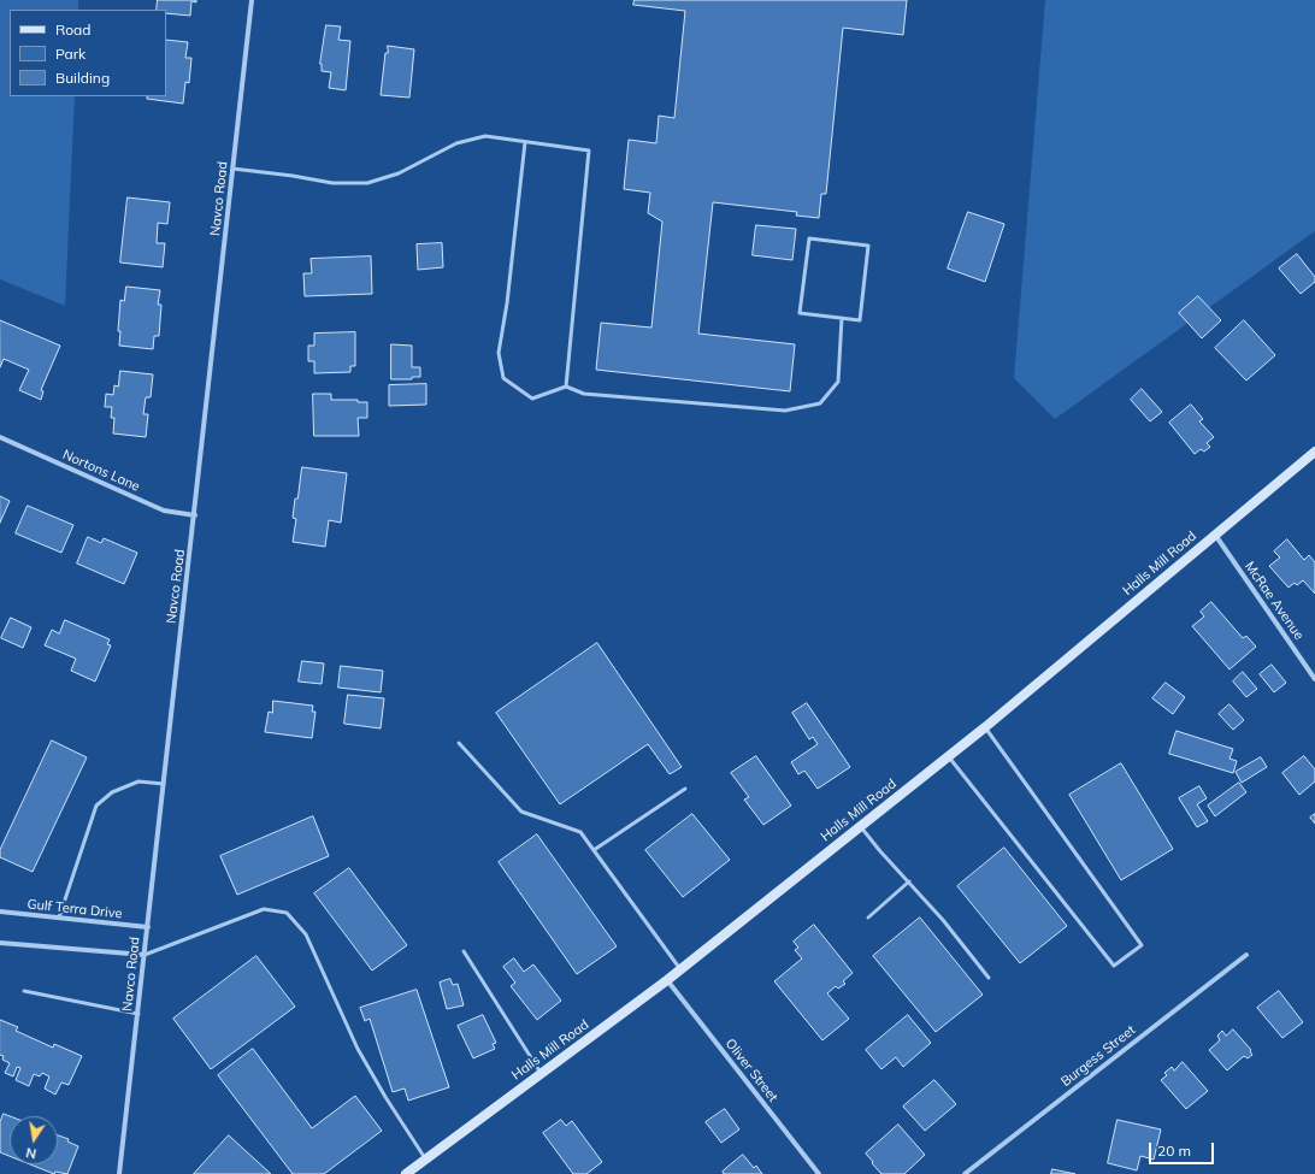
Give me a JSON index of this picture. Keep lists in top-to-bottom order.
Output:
{
  "streets": {
    "street": [
      "Navco Road",
      "Nortons Lane",
      "Halls Mill Road",
      "McRae Avenue",
      "Gulf Terra Drive",
      "Burgess Street",
      "Oliver Street"
    ]
  },
  "crossings": [
    ["Navco Road", "Nortons Lane"],
    ["Navco Road", "Gulf Terra Drive"],
    ["Halls Mill Road", "McRae Avenue"],
    ["Halls Mill Road", "Oliver Street"]
  ],
  "legend": ["Road", "Park", "Building"],
  "scale_bar": "20 m",
  "north": "bottom"
}
